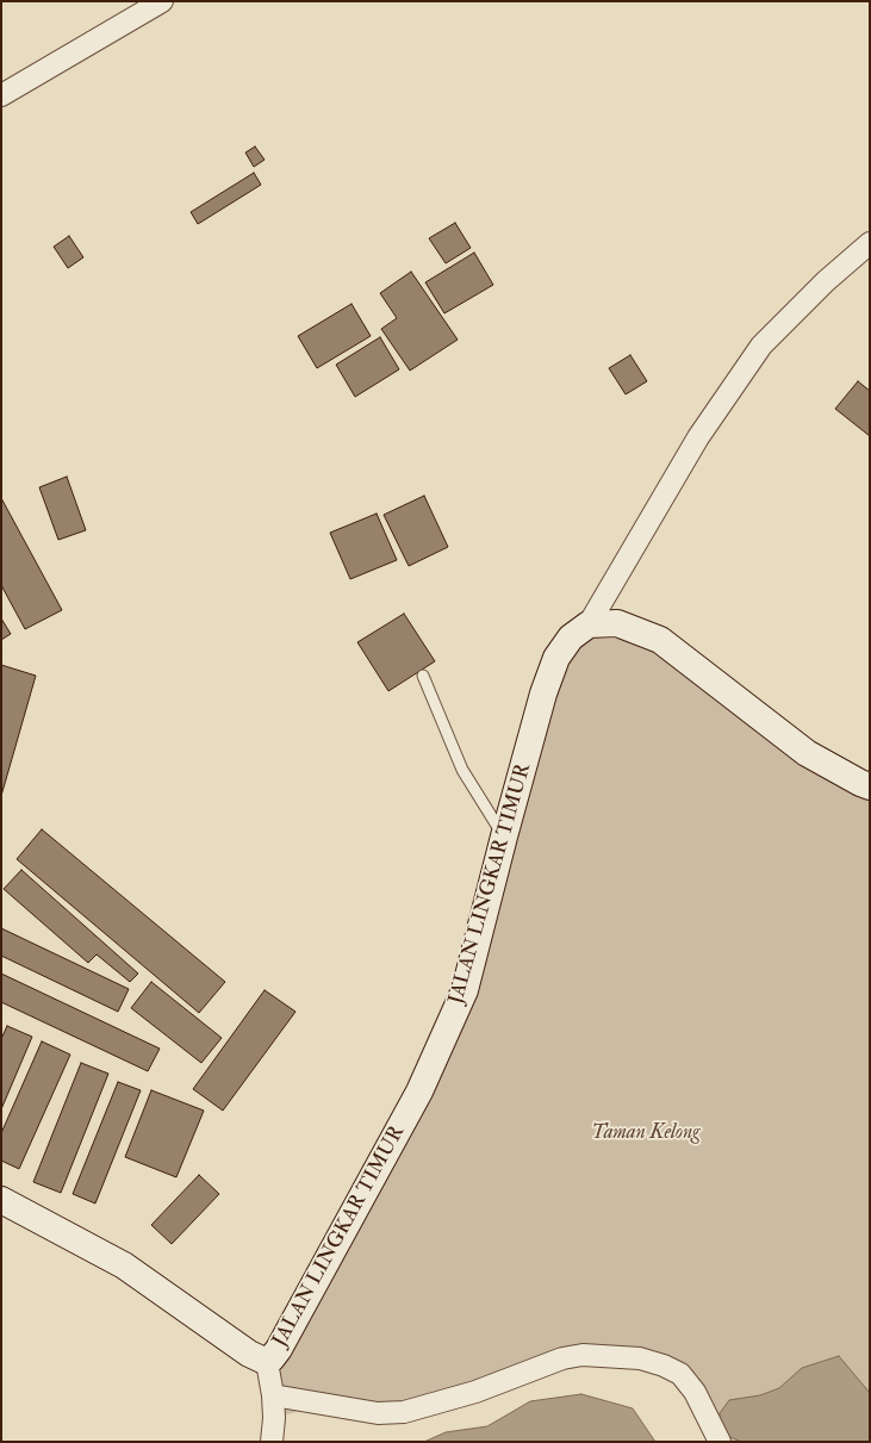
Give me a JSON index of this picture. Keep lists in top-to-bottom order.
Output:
{
  "streets": {
    "main road": ["JALAN LINGKAR TIMUR"]
  },
  "parks": ["Taman Kelong"]
}
